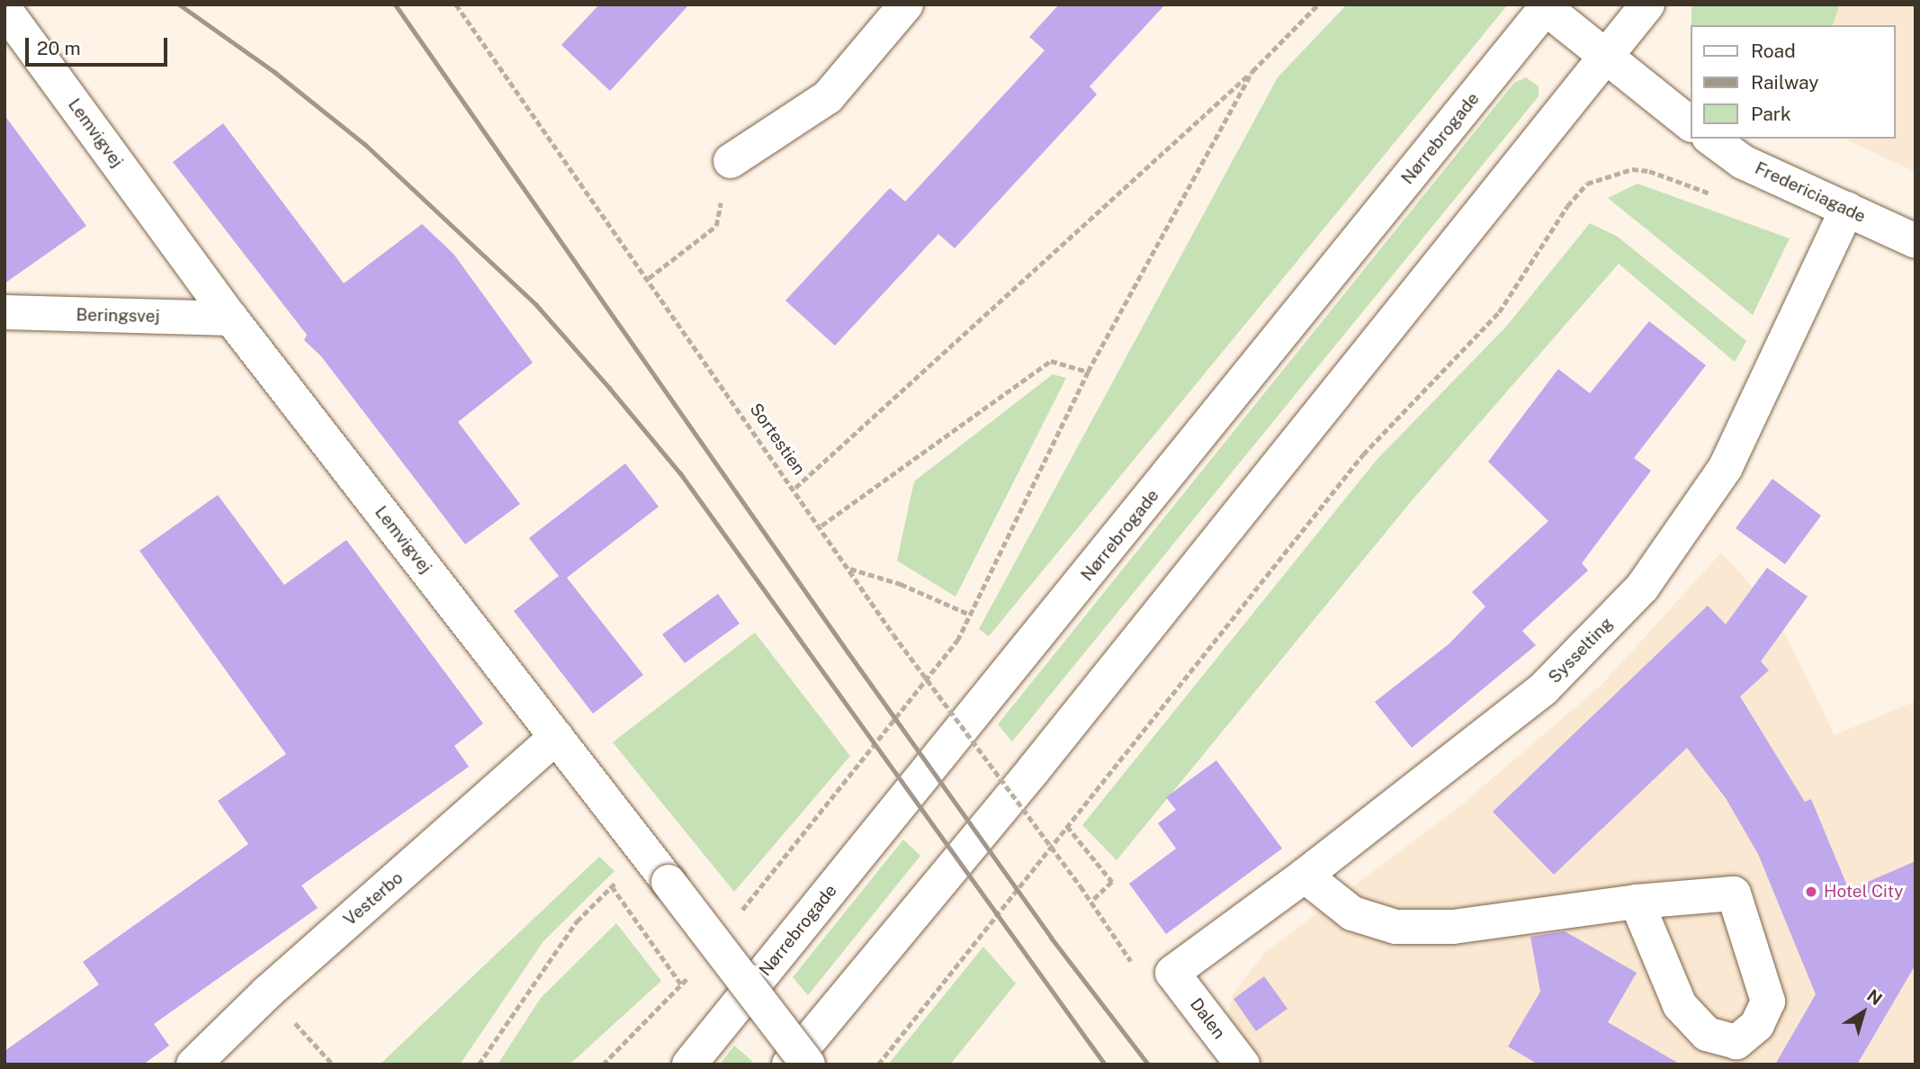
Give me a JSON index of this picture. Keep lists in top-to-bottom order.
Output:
{
  "streets": {
    "street": [
      "Lemvigvej",
      "Nørrebrogade",
      "Fredericiagade",
      "Beringsvej",
      "Sysselting",
      "Vesterbo",
      "Dalen"
    ],
    "path": ["Sortestien"]
  },
  "crossings": [
    ["Lemvigvej", "Beringsvej"],
    ["Lemvigvej", "Vesterbo"],
    ["Fredericiagade", "Sysselting"],
    ["Sysselting", "Dalen"]
  ],
  "places": ["Hotel City"],
  "legend": ["Road", "Railway", "Park"],
  "scale_bar": "20 m",
  "north": "top right"
}
